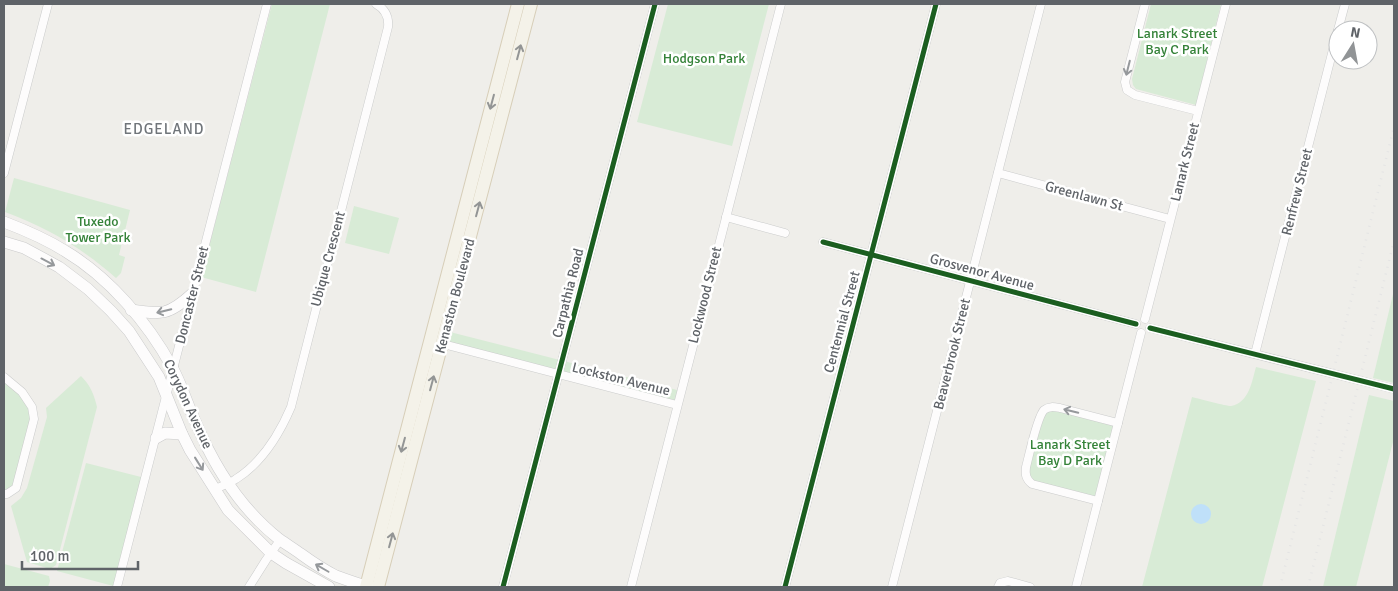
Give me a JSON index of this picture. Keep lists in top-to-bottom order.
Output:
{
  "streets": {
    "main road": ["Kenaston Boulevard", "Corydon Avenue"],
    "street": [
      "Lanark Street",
      "Renfrew Street",
      "Greenlawn St",
      "Ubique Crescent",
      "Grosvenor Avenue",
      "Carpathia Road",
      "Doncaster Street",
      "Lockwood Street",
      "Centennial Street",
      "Beaverbrook Street",
      "Lockston Avenue"
    ]
  },
  "crossings": [
    ["Lanark Street", "Greenlawn St"],
    ["Lanark Street", "Grosvenor Avenue"],
    ["Greenlawn St", "Beaverbrook Street"],
    ["Ubique Crescent", "Corydon Avenue"],
    ["Grosvenor Avenue", "Centennial Street"],
    ["Grosvenor Avenue", "Beaverbrook Street"],
    ["Carpathia Road", "Lockston Avenue"],
    ["Doncaster Street", "Corydon Avenue"],
    ["Lockwood Street", "Lockston Avenue"],
    ["Kenaston Boulevard", "Lockston Avenue"],
    ["Kenaston Boulevard", "Corydon Avenue"]
  ],
  "districts": ["EDGELAND"],
  "parks": [
    "Lanark Street Bay C Park",
    "Hodgson Park",
    "Tuxedo Tower Park",
    "Lanark Street Bay D Park"
  ],
  "scale_bar": "100 m",
  "north": "top"
}
